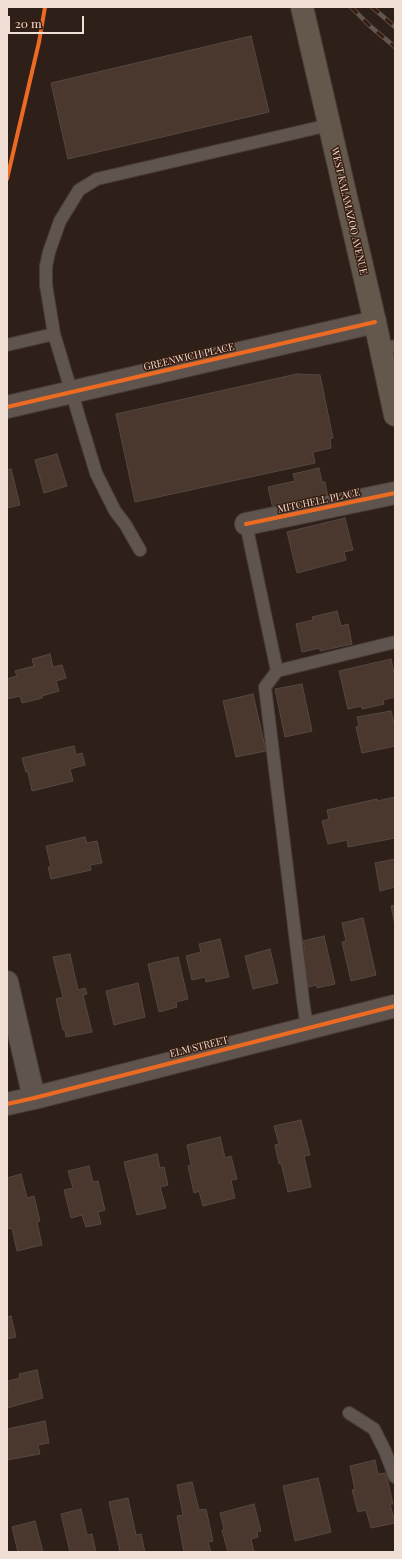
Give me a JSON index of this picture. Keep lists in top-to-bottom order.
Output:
{
  "streets": {
    "main road": ["WEST KALAMAZOO AVENUE"],
    "street": ["GREENWICH PLACE", "MITCHELL PLACE", "ELM STREET"]
  },
  "crossings": [
    ["WEST KALAMAZOO AVENUE", "GREENWICH PLACE"]
  ],
  "scale_bar": "20 m"
}
